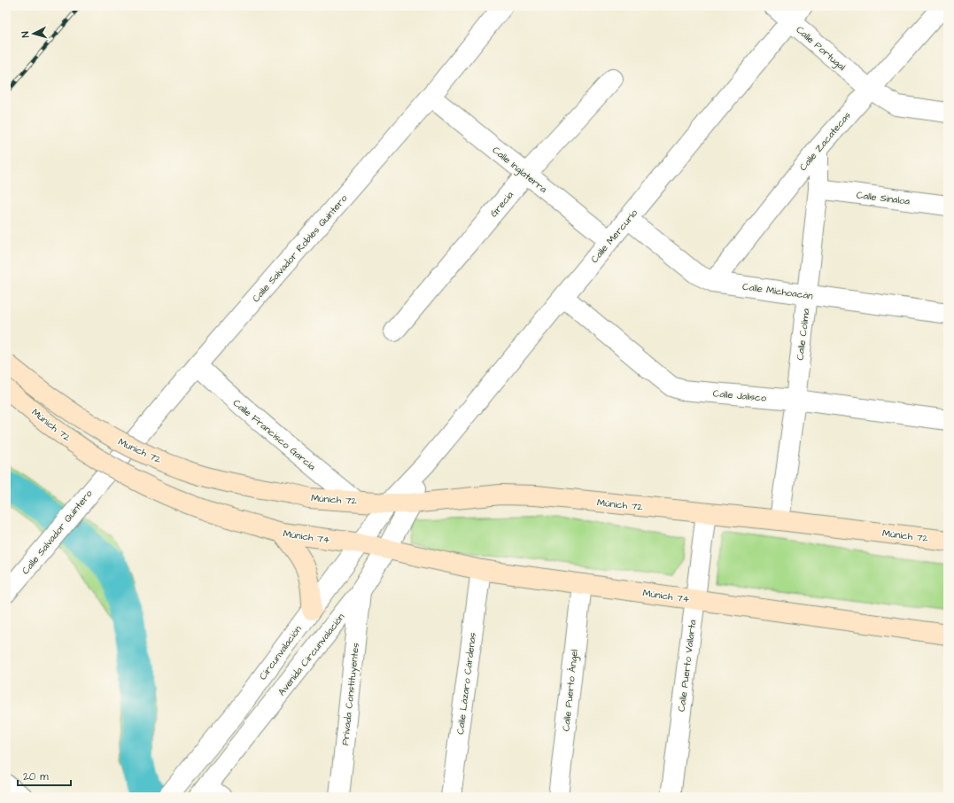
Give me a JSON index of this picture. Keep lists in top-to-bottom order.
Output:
{
  "streets": {
    "main road": ["Múnich 72", "Munich 72", "Múnich 74"],
    "street": [
      "Calle Portugal",
      "Calle Zacatecas",
      "Calle Inglaterra",
      "Calle Sinaloa",
      "Grecia",
      "Calle Mercurio",
      "Calle Salvador Robles Quintero",
      "Calle Michoacán",
      "Calle Colima",
      "Calle Jalisco",
      "Calle Francisco García",
      "Calle Salvador Quintero",
      "Circunvalación",
      "Avenida Circunvalación",
      "Calle Puerto Vallarta",
      "Calle Lázaro Cárdenas",
      "Calle Puerto Ángel",
      "Privada Constituyentes"
    ]
  },
  "crossings": [
    ["Calle Portugal", "Calle Zacatecas"],
    ["Calle Portugal", "Calle Mercurio"],
    ["Calle Zacatecas", "Calle Michoacán"],
    ["Calle Zacatecas", "Calle Colima"],
    ["Calle Inglaterra", "Grecia"],
    ["Calle Inglaterra", "Calle Mercurio"],
    ["Calle Inglaterra", "Calle Salvador Robles Quintero"],
    ["Calle Sinaloa", "Calle Colima"],
    ["Calle Mercurio", "Calle Michoacán"],
    ["Calle Mercurio", "Calle Jalisco"],
    ["Calle Mercurio", "Múnich 72"],
    ["Calle Mercurio", "Circunvalación"],
    ["Calle Mercurio", "Avenida Circunvalación"],
    ["Calle Salvador Robles Quintero", "Calle Francisco García"],
    ["Calle Salvador Robles Quintero", "Calle Salvador Quintero"],
    ["Calle Michoacán", "Calle Colima"],
    ["Calle Colima", "Calle Jalisco"],
    ["Calle Colima", "Múnich 72"],
    ["Múnich 72", "Calle Francisco García"],
    ["Múnich 72", "Munich 72"],
    ["Múnich 72", "Múnich 74"],
    ["Múnich 72", "Circunvalación"],
    ["Múnich 72", "Avenida Circunvalación"],
    ["Múnich 72", "Calle Puerto Vallarta"],
    ["Múnich 74", "Circunvalación"],
    ["Múnich 74", "Avenida Circunvalación"],
    ["Múnich 74", "Calle Puerto Vallarta"],
    ["Múnich 74", "Calle Lázaro Cárdenas"],
    ["Múnich 74", "Calle Puerto Ángel"],
    ["Avenida Circunvalación", "Privada Constituyentes"]
  ],
  "scale_bar": "20 m",
  "north": "left"
}
